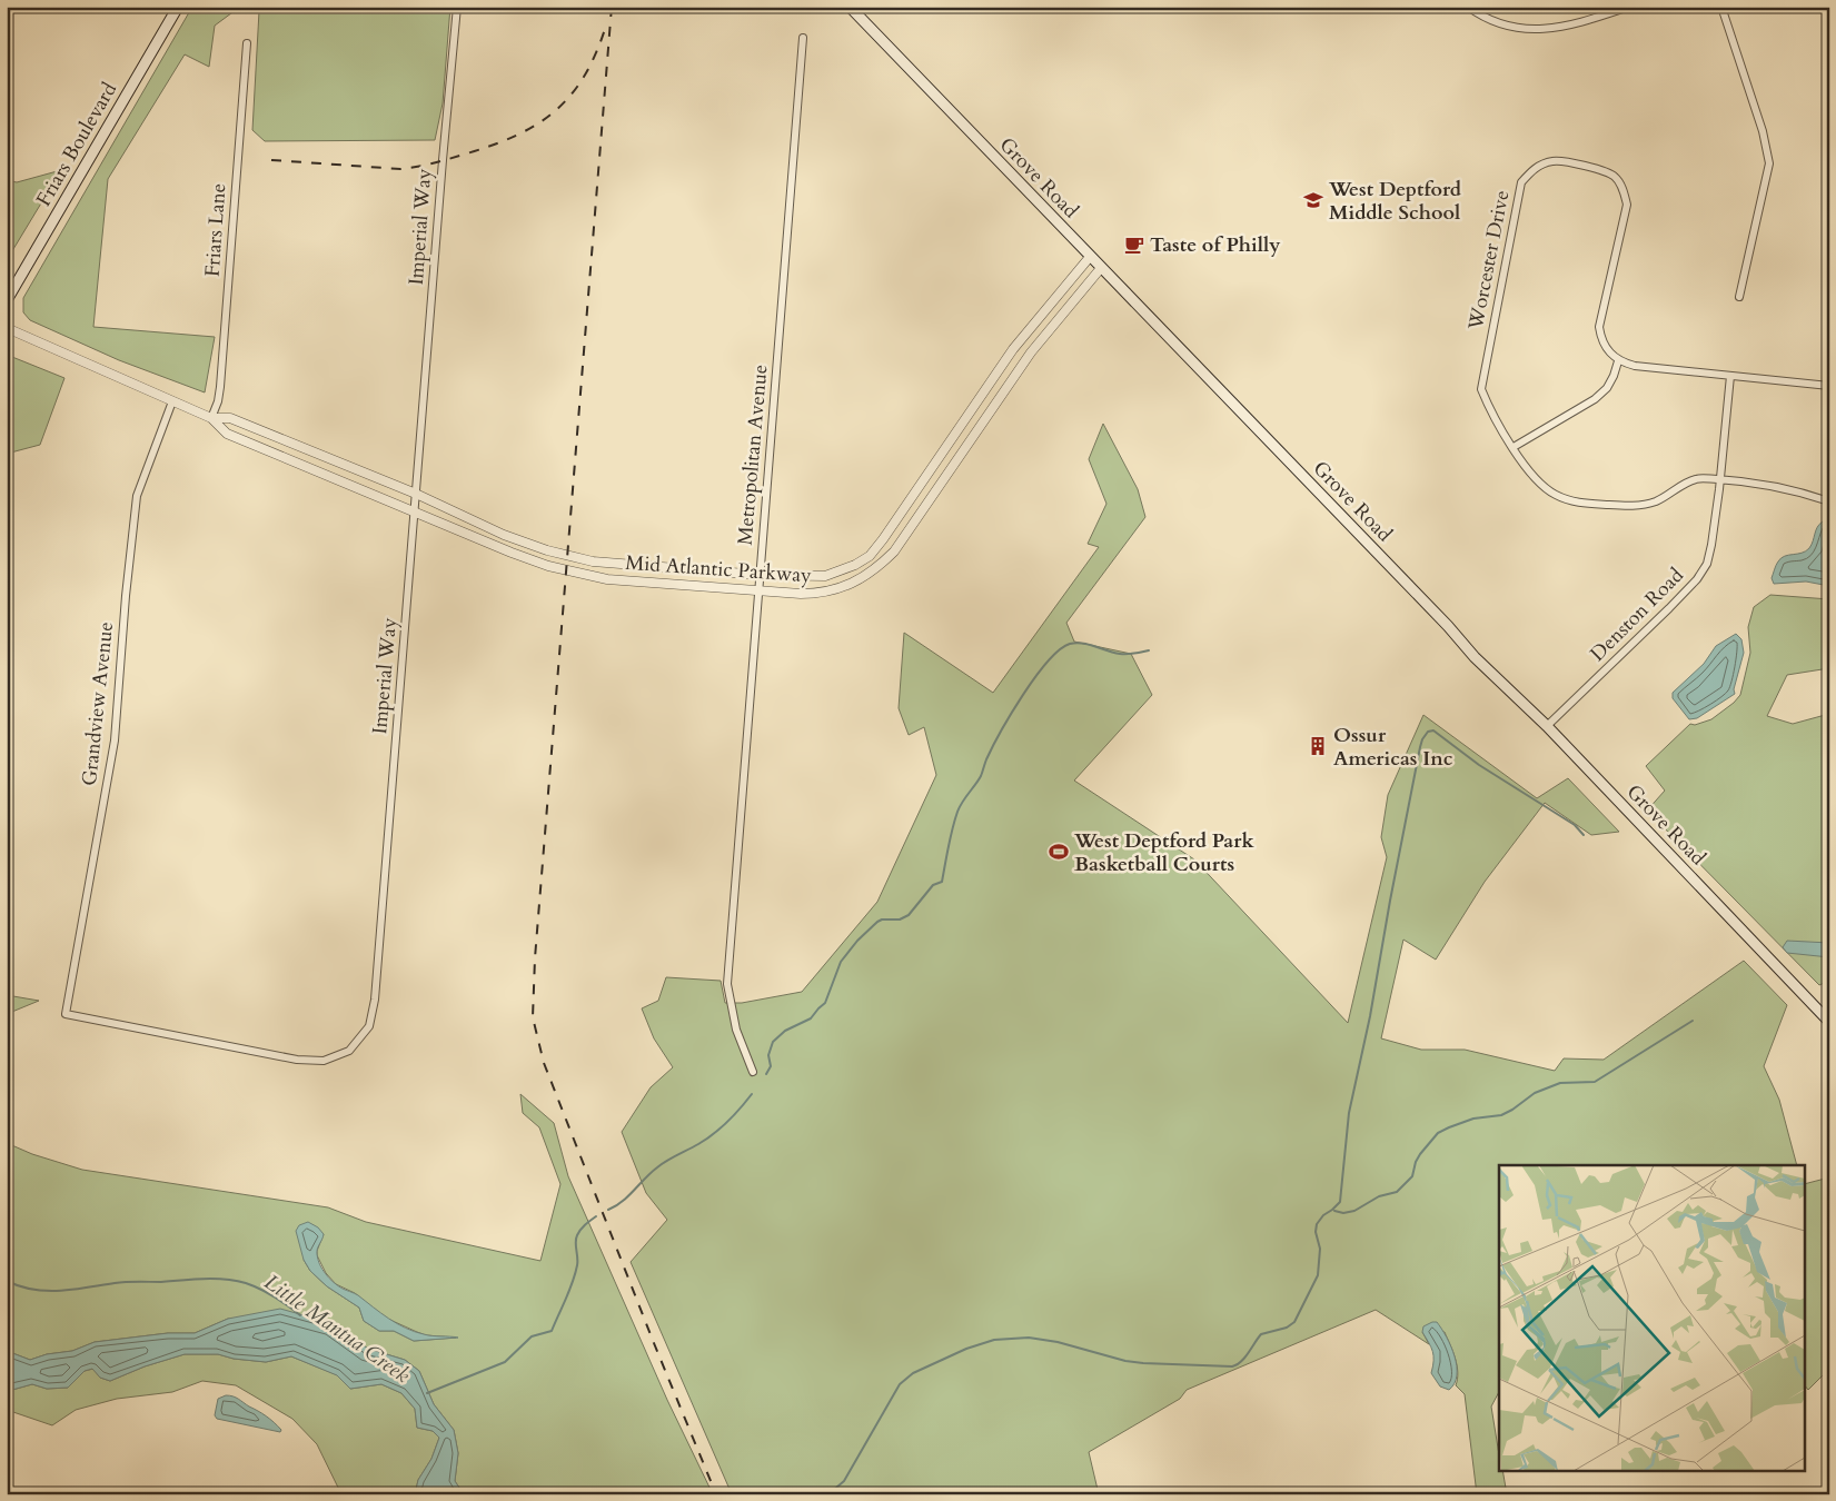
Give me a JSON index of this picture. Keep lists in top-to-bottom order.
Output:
{
  "streets": {
    "main road": ["Friars Boulevard", "Grove Road"],
    "street": [
      "Imperial Way",
      "Friars Lane",
      "Worcester Drive",
      "Metropolitan Avenue",
      "Mid Atlantic Parkway",
      "Denston Road",
      "Grandview Avenue"
    ]
  },
  "crossings": [
    ["Grove Road", "Mid Atlantic Parkway"],
    ["Grove Road", "Denston Road"],
    ["Imperial Way", "Mid Atlantic Parkway"],
    ["Imperial Way", "Grandview Avenue"],
    ["Friars Lane", "Mid Atlantic Parkway"],
    ["Worcester Drive", "Denston Road"],
    ["Metropolitan Avenue", "Mid Atlantic Parkway"],
    ["Mid Atlantic Parkway", "Grandview Avenue"]
  ],
  "water": ["Little Mantua Creek"],
  "places": {
    "school or university": ["West Deptford Middle School"],
    "cafe": ["Taste of Philly"],
    "building": ["Ossur Americas Inc"],
    "sports": ["West Deptford Park Basketball Courts"]
  }
}
